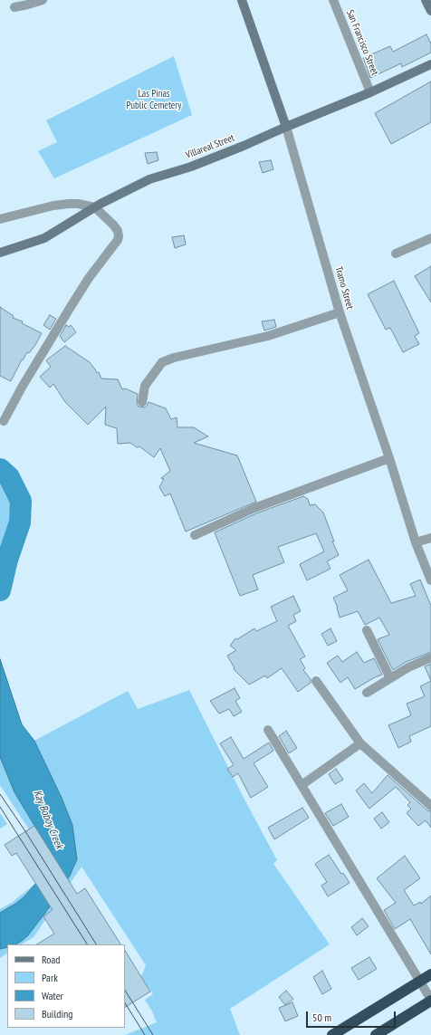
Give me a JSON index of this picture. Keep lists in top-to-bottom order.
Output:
{
  "streets": {
    "street": ["San Francisco Street", "Villareal Street", "Tramo Street"]
  },
  "crossings": [
    ["San Francisco Street", "Villareal Street"],
    ["Villareal Street", "Tramo Street"]
  ],
  "water": ["Kay Boboy Creek"],
  "parks": ["Las Pinas Public Cemetery"],
  "legend": [
    "Road",
    "Park",
    "Water",
    "Building"
  ],
  "scale_bar": "50 m"
}
